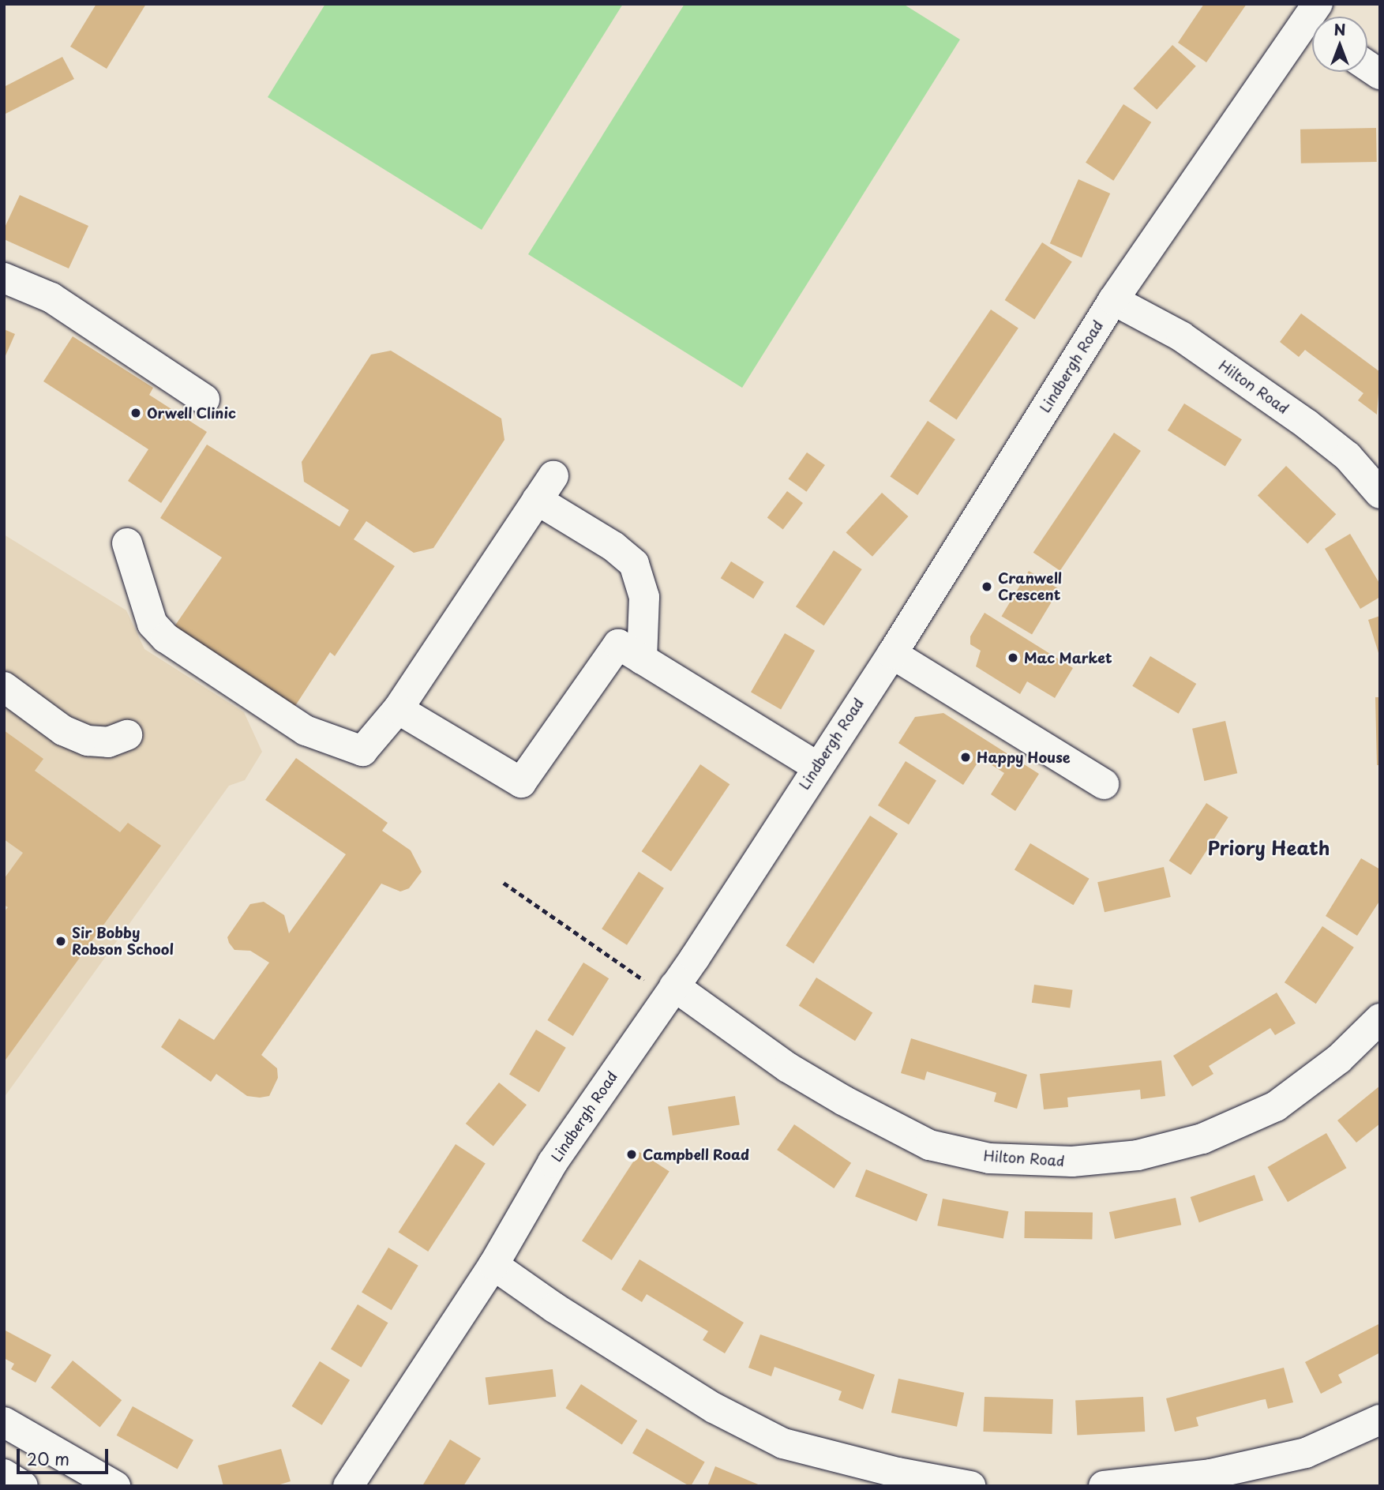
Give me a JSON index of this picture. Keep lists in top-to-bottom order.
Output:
{
  "streets": {
    "street": ["Lindbergh Road", "Hilton Road"]
  },
  "crossings": [
    ["Lindbergh Road", "Hilton Road"]
  ],
  "districts": ["Priory Heath"],
  "places": [
    "Orwell Clinic",
    "Cranwell Crescent",
    "Mac Market",
    "Happy House",
    "Sir Bobby Robson School",
    "Campbell Road"
  ],
  "scale_bar": "20 m",
  "north": "top"
}
